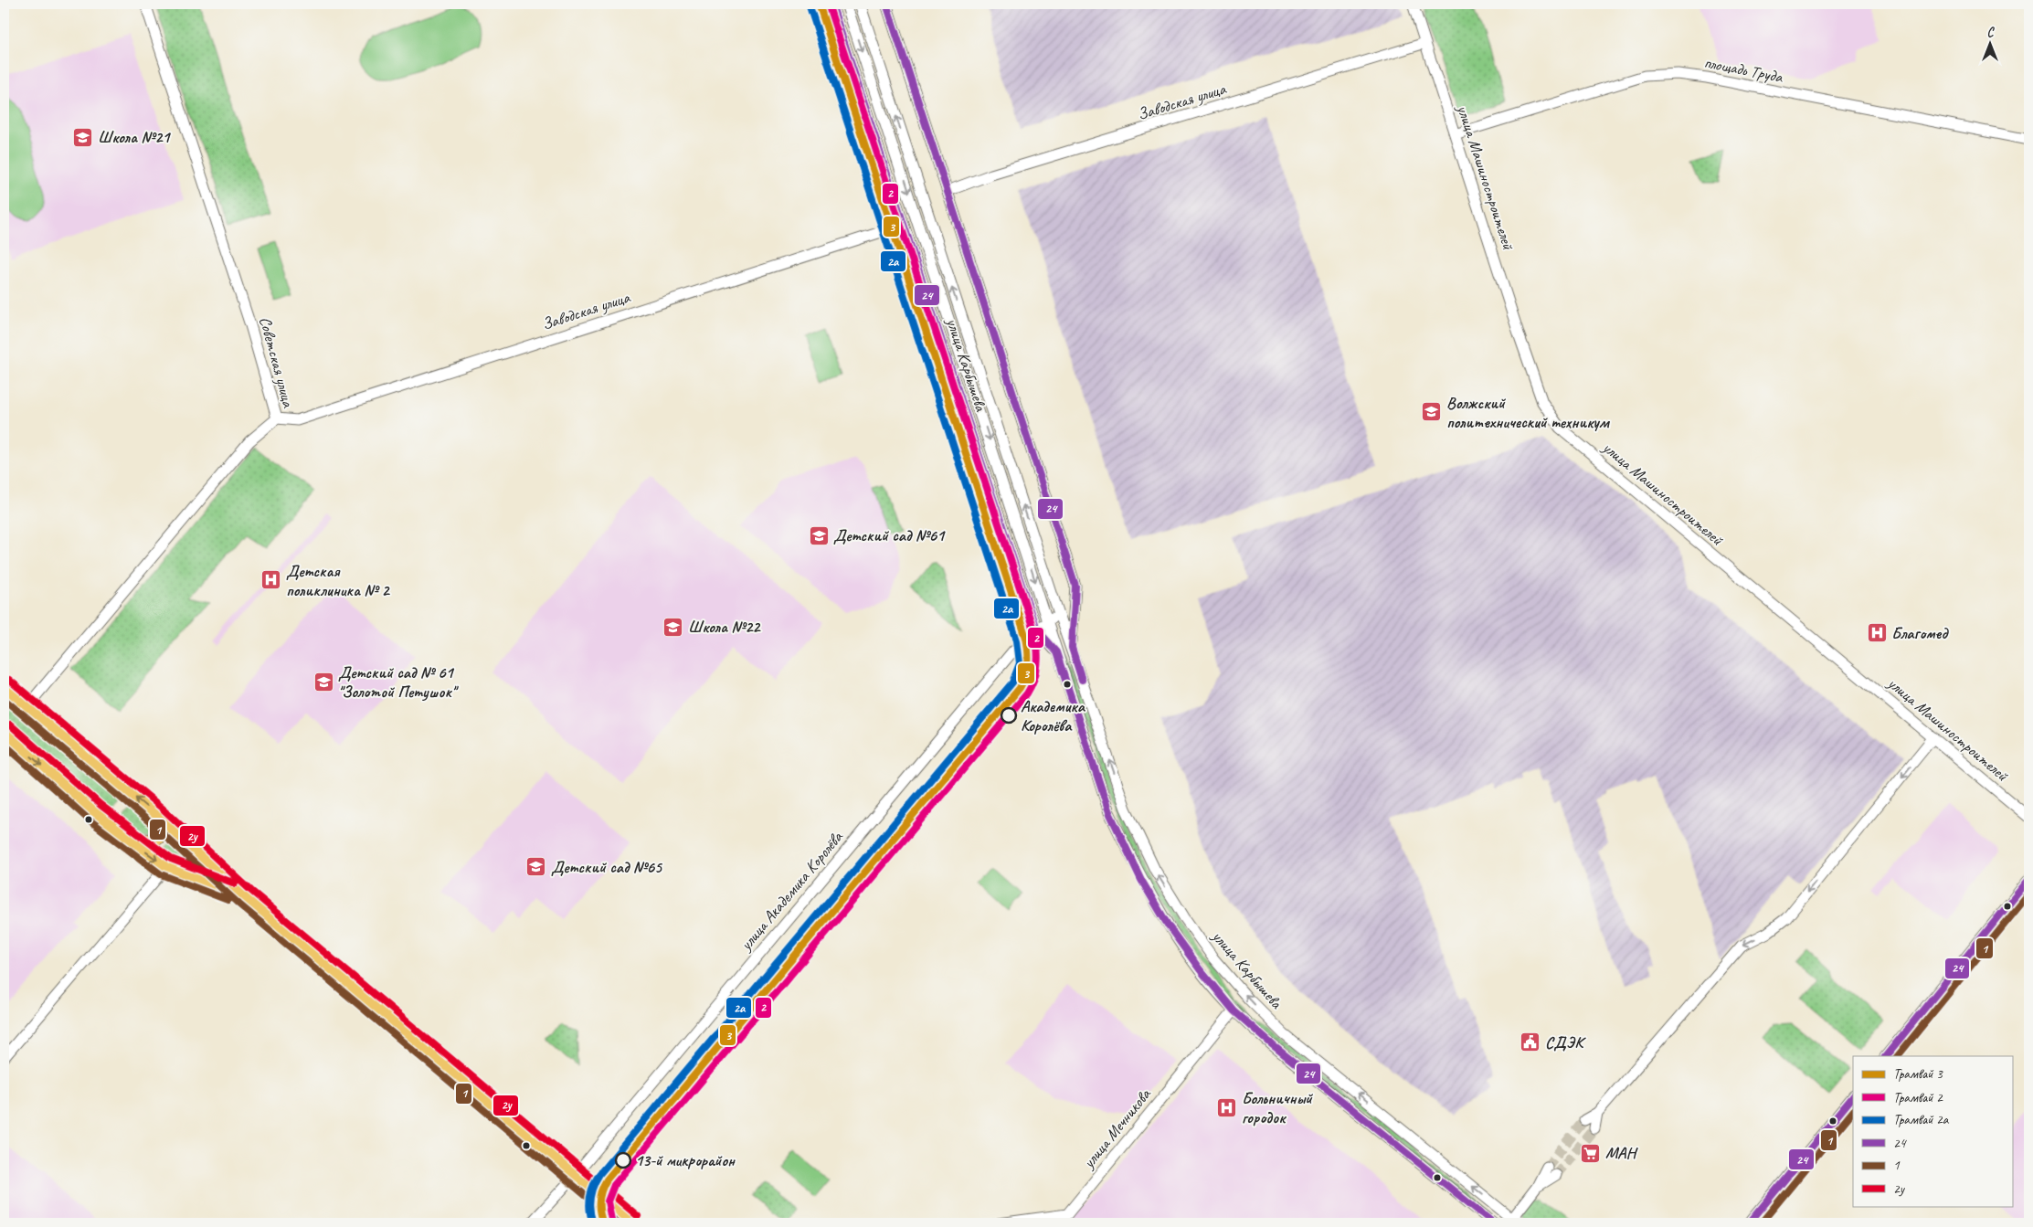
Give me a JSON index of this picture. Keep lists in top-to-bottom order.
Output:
{
  "streets": {
    "street": [
      "площадь Труда",
      "Заводская улица",
      "улица Машиностроителей",
      "Советская улица",
      "улица Карбышева",
      "улица Академика Королёва",
      "улица Мечникова"
    ]
  },
  "crossings": [
    ["площадь Труда", "улица Машиностроителей"],
    ["Заводская улица", "улица Машиностроителей"],
    ["Заводская улица", "Советская улица"],
    ["Заводская улица", "улица Карбышева"],
    ["улица Карбышева", "улица Академика Королёва"],
    ["улица Карбышева", "улица Мечникова"]
  ],
  "places": {
    "school or university": [
      "Школа №21",
      "Волжский политехнический техникум",
      "Детский сад №61",
      "Школа №22",
      "Детский сад № 61 \"Золотой Петушок\"",
      "Детский сад №65"
    ],
    "hospital": ["Детская поликлиника № 2", "Благомед", "Больничный городок"],
    "other": ["Академика Королёва", "13-й микрорайон"],
    "public building": ["СДЭК"],
    "supermarket": ["МАН"]
  },
  "lines": [
    "tram line 3",
    "tram line 2",
    "transit line 24",
    "tram line 2а",
    "transit line 2у",
    "transit line 1"
  ],
  "legend": [
    "Трамвай 3",
    "Трамвай 2",
    "Трамвай 2а",
    "24",
    "1",
    "2у"
  ],
  "north": "top"
}
